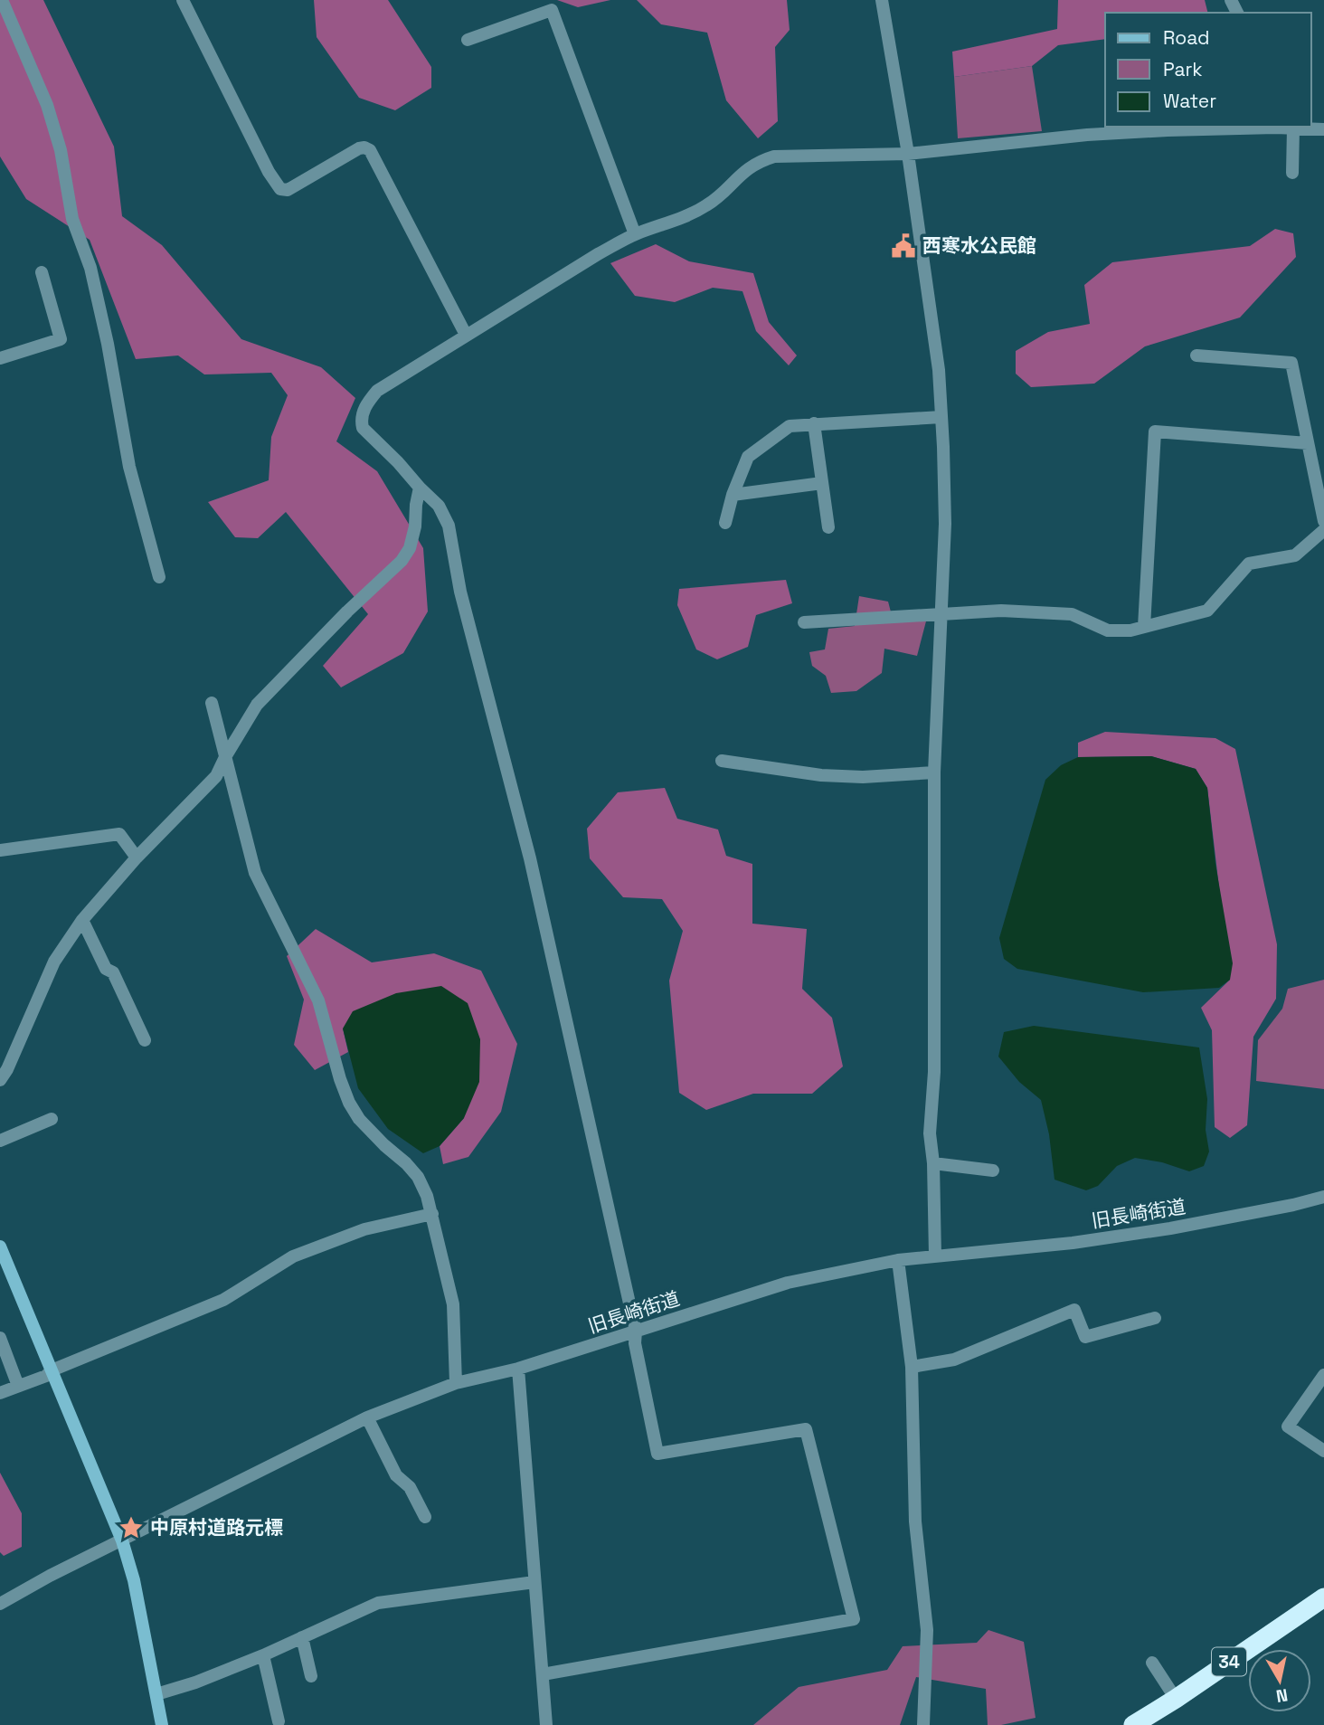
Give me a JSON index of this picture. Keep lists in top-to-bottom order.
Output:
{
  "streets": {
    "highway": ["34"],
    "street": ["旧長崎街道"]
  },
  "places": {
    "public building": ["西寒水公民館"],
    "place": ["中原村道路元標"]
  },
  "legend": ["Road", "Park", "Water"],
  "north": "bottom"
}
